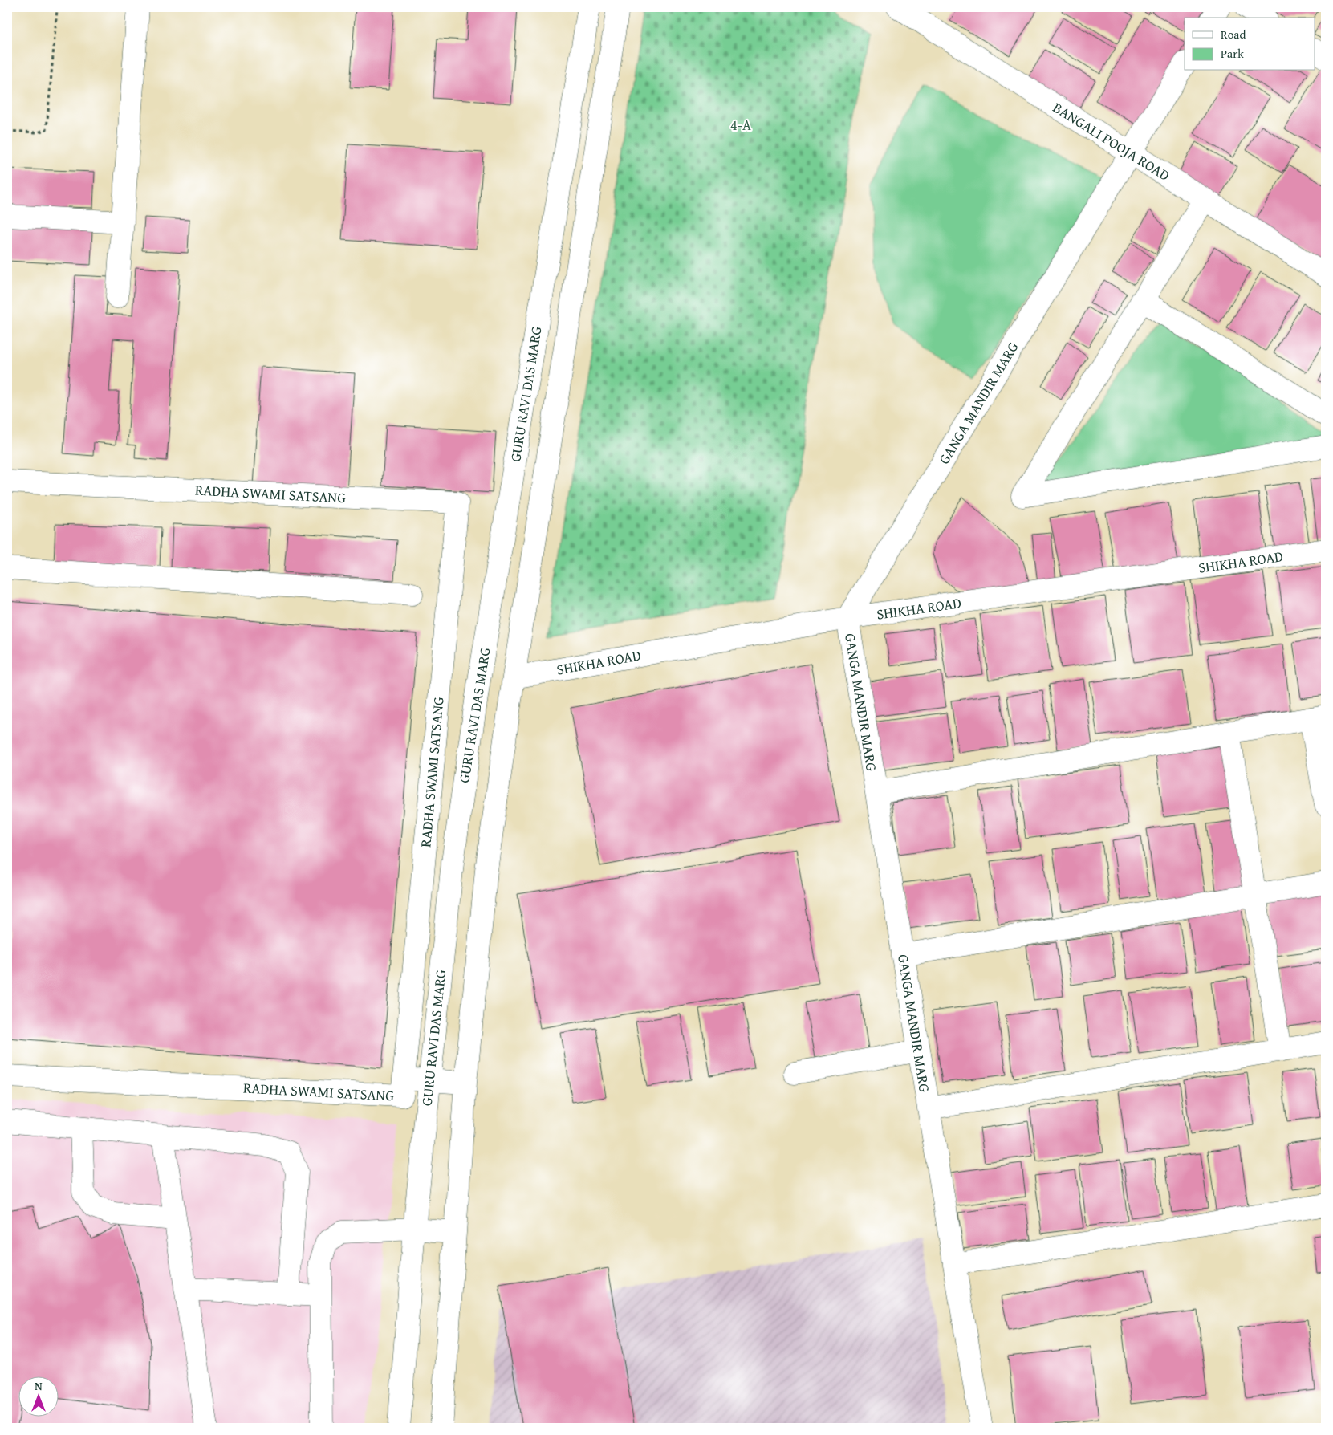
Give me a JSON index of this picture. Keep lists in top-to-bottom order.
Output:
{
  "streets": {
    "street": [
      "BANGALI POOJA ROAD",
      "GURU RAVI DAS MARG",
      "GANGA MANDIR MARG",
      "RADHA SWAMI SATSANG",
      "SHIKHA ROAD"
    ]
  },
  "crossings": [
    ["BANGALI POOJA ROAD", "GANGA MANDIR MARG"],
    ["GANGA MANDIR MARG", "SHIKHA ROAD"]
  ],
  "parks": ["4-A"],
  "legend": ["Road", "Park"],
  "north": "top"
}
